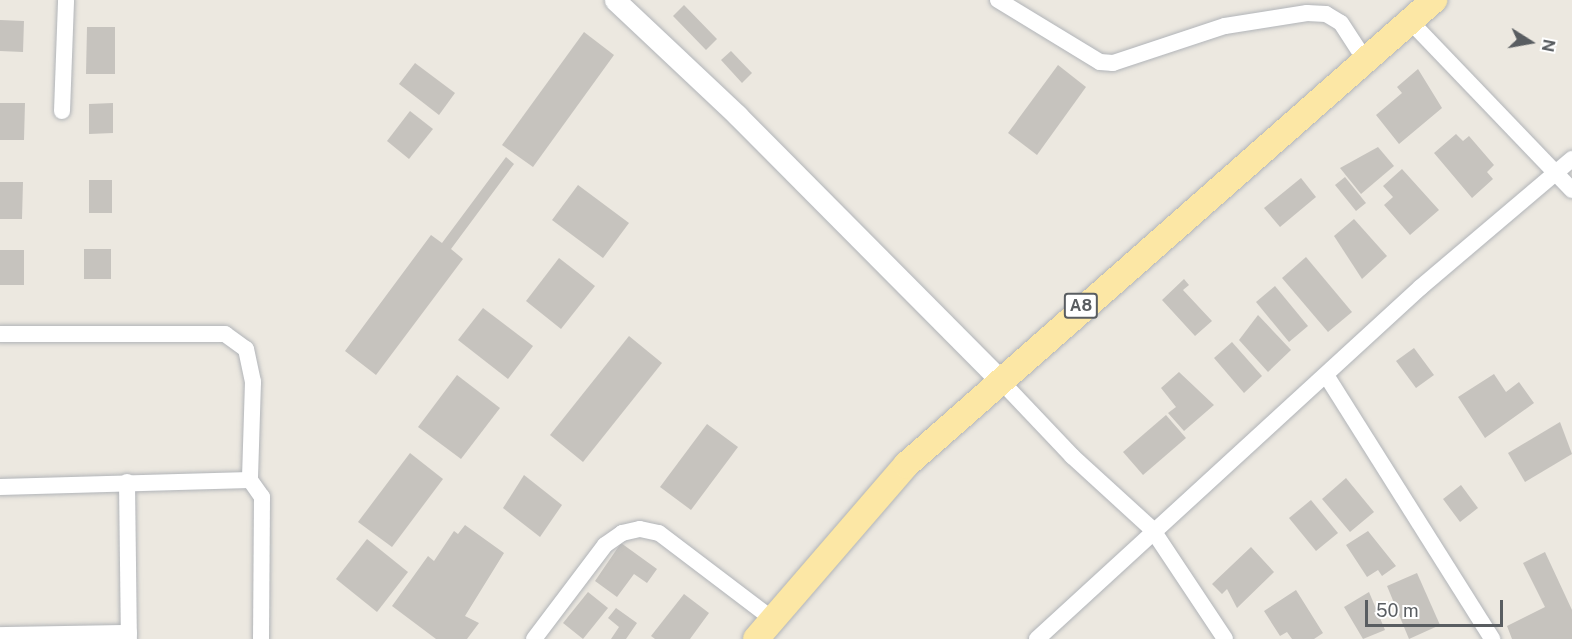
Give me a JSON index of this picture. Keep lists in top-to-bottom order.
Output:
{
  "streets": {
    "main road": ["A8"]
  },
  "scale_bar": "50 m",
  "north": "right"
}
